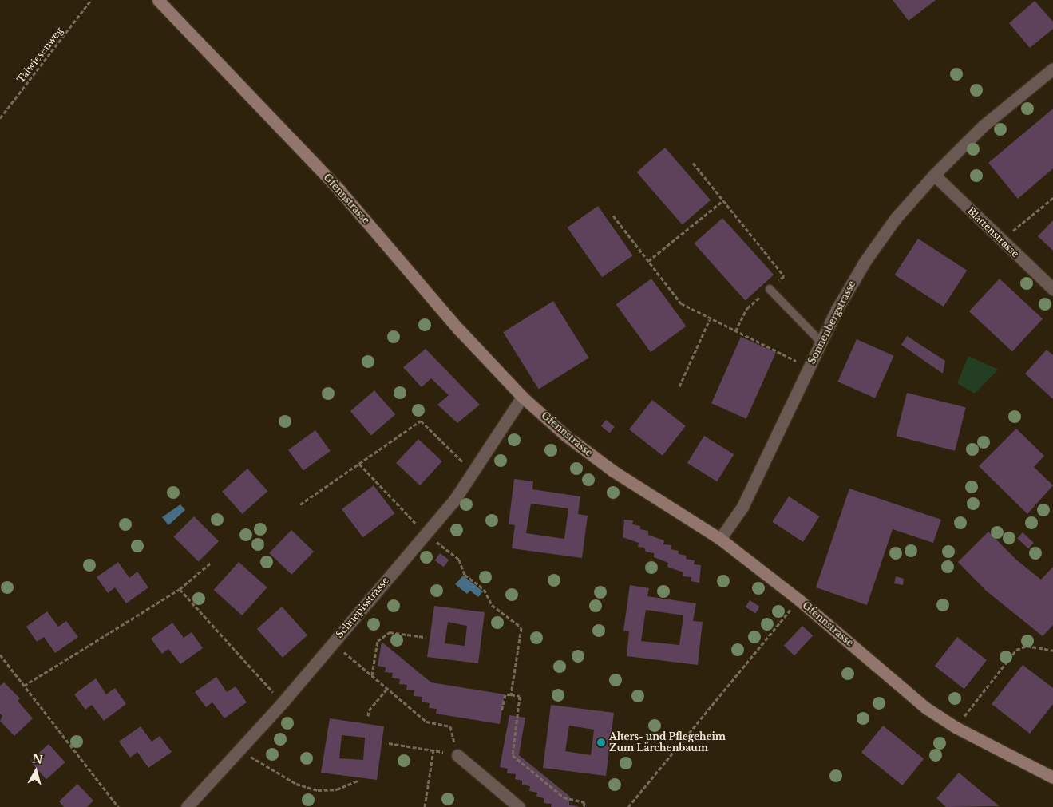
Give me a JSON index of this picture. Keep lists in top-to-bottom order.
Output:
{
  "streets": {
    "street": [
      "Gfennstrasse",
      "Blattenstrasse",
      "Sonnenbergstrasse",
      "Schuepisstrasse"
    ],
    "path": ["Talwiesenweg"]
  },
  "crossings": [
    ["Gfennstrasse", "Sonnenbergstrasse"],
    ["Gfennstrasse", "Schuepisstrasse"],
    ["Blattenstrasse", "Sonnenbergstrasse"]
  ],
  "places": ["Alters- und Pflegeheim Zum Lärchenbaum"],
  "north": "top"
}
